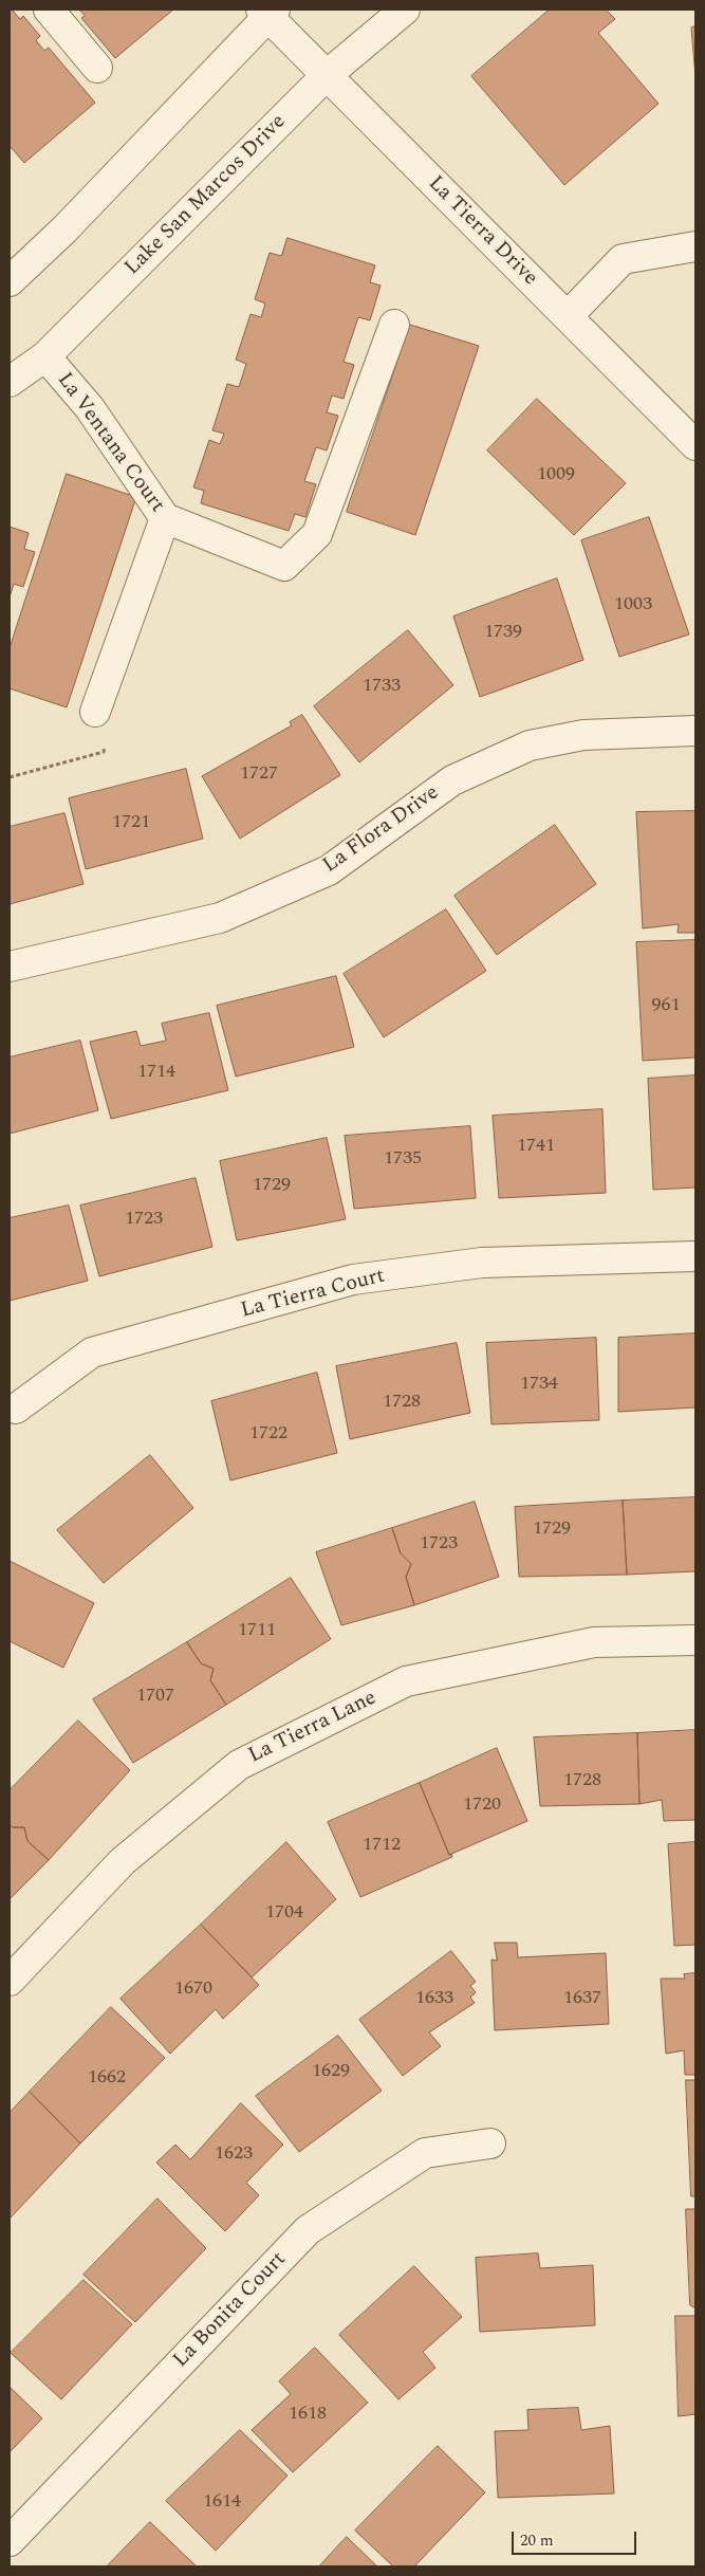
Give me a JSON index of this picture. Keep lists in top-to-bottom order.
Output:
{
  "streets": {
    "street": [
      "Lake San Marcos Drive",
      "La Tierra Drive",
      "La Ventana Court",
      "La Flora Drive",
      "La Tierra Court",
      "La Tierra Lane",
      "La Bonita Court"
    ]
  },
  "crossings": [
    ["Lake San Marcos Drive", "La Tierra Drive"],
    ["Lake San Marcos Drive", "La Ventana Court"]
  ],
  "house_numbers": [
    "1009",
    "1003",
    "1739",
    "1733",
    "1727",
    "1721",
    "961",
    "1714",
    "1741",
    "1735",
    "1729",
    "1723",
    "1734",
    "1728",
    "1722",
    "1729",
    "1723",
    "1711",
    "1707",
    "1728",
    "1720",
    "1712",
    "1704",
    "1670",
    "1633",
    "1637",
    "1629",
    "1662",
    "1623",
    "1618",
    "1614"
  ],
  "scale_bar": "20 m"
}
